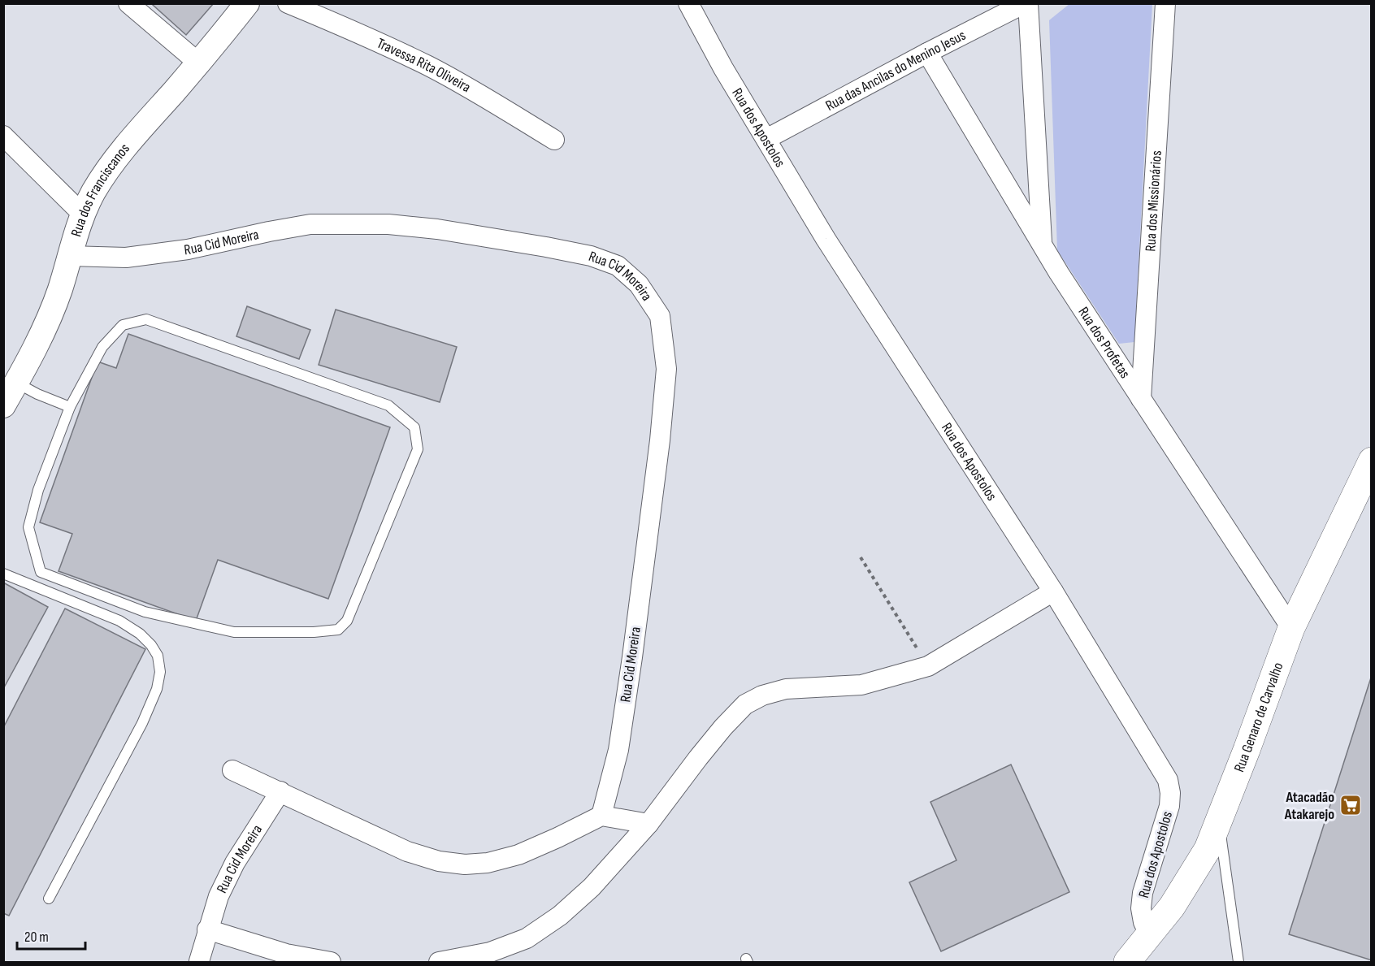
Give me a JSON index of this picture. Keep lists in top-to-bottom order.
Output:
{
  "streets": {
    "main road": ["Rua Genaro de Carvalho"],
    "street": [
      "Travessa Rita Oliveira",
      "Rua das Ancilas do Menino Jesus",
      "Rua dos Apostolos",
      "Rua dos Franciscanos",
      "Rua dos Missionários",
      "Rua Cid Moreira",
      "Rua dos Profetas"
    ]
  },
  "crossings": [
    ["Rua das Ancilas do Menino Jesus", "Rua dos Apostolos"],
    ["Rua das Ancilas do Menino Jesus", "Rua dos Profetas"],
    ["Rua dos Apostolos", "Rua Genaro de Carvalho"],
    ["Rua dos Franciscanos", "Rua Cid Moreira"],
    ["Rua dos Missionários", "Rua dos Profetas"],
    ["Rua dos Profetas", "Rua Genaro de Carvalho"]
  ],
  "places": {
    "supermarket": ["Atacadão Atakarejo"]
  },
  "scale_bar": "20 m"
}
